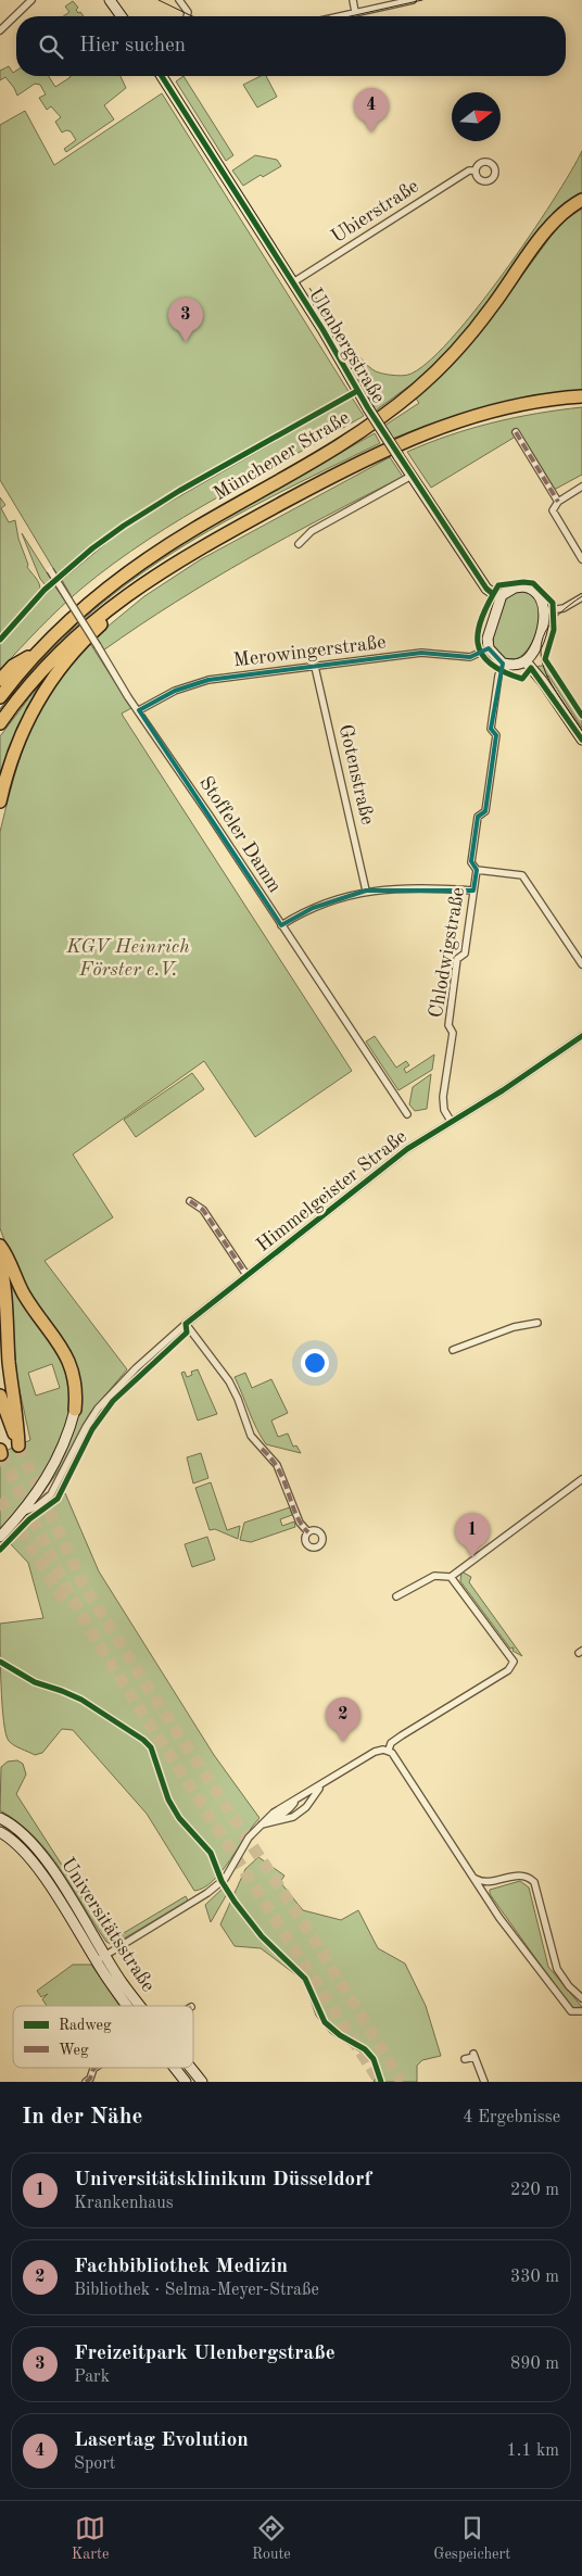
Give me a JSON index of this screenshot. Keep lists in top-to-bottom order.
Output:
{
  "streets": {
    "highway": ["Münchener Straße"],
    "street": [
      "Ubierstraße",
      "Ulenbergstraße",
      "Merowingerstraße",
      "Gotenstraße",
      "Stoffeler Damm",
      "Chlodwigstraße",
      "Himmelgeister Straße",
      "Universitätsstraße"
    ]
  },
  "crossings": [
    ["Ubierstraße", "Ulenbergstraße"],
    ["Ulenbergstraße", "Merowingerstraße"],
    ["Ulenbergstraße", "Chlodwigstraße"],
    ["Merowingerstraße", "Gotenstraße"],
    ["Merowingerstraße", "Stoffeler Damm"],
    ["Merowingerstraße", "Chlodwigstraße"],
    ["Chlodwigstraße", "Himmelgeister Straße"]
  ],
  "parks": ["KGV Heinrich Förster e.V."],
  "legend": ["Radweg", "Weg"],
  "north": "right",
  "page": {
    "search": "Hier suchen",
    "pins": [
      "4",
      "3",
      "1",
      "2"
    ],
    "heading": ["In der Nähe", "4 Ergebnisse"],
    "list": [
      {
        "mark": "1",
        "name": "Universitätsklinikum Düsseldorf",
        "note": "Krankenhaus",
        "value": "220 m"
      },
      {
        "mark": "2",
        "name": "Fachbibliothek Medizin",
        "note": "Bibliothek · Selma-Meyer-Straße",
        "value": "330 m"
      },
      {
        "mark": "3",
        "name": "Freizeitpark Ulenbergstraße",
        "note": "Park",
        "value": "890 m"
      },
      {
        "mark": "4",
        "name": "Lasertag Evolution",
        "note": "Sport",
        "value": "1.1 km"
      }
    ],
    "nav": ["Karte", "Route", "Gespeichert"]
  }
}
